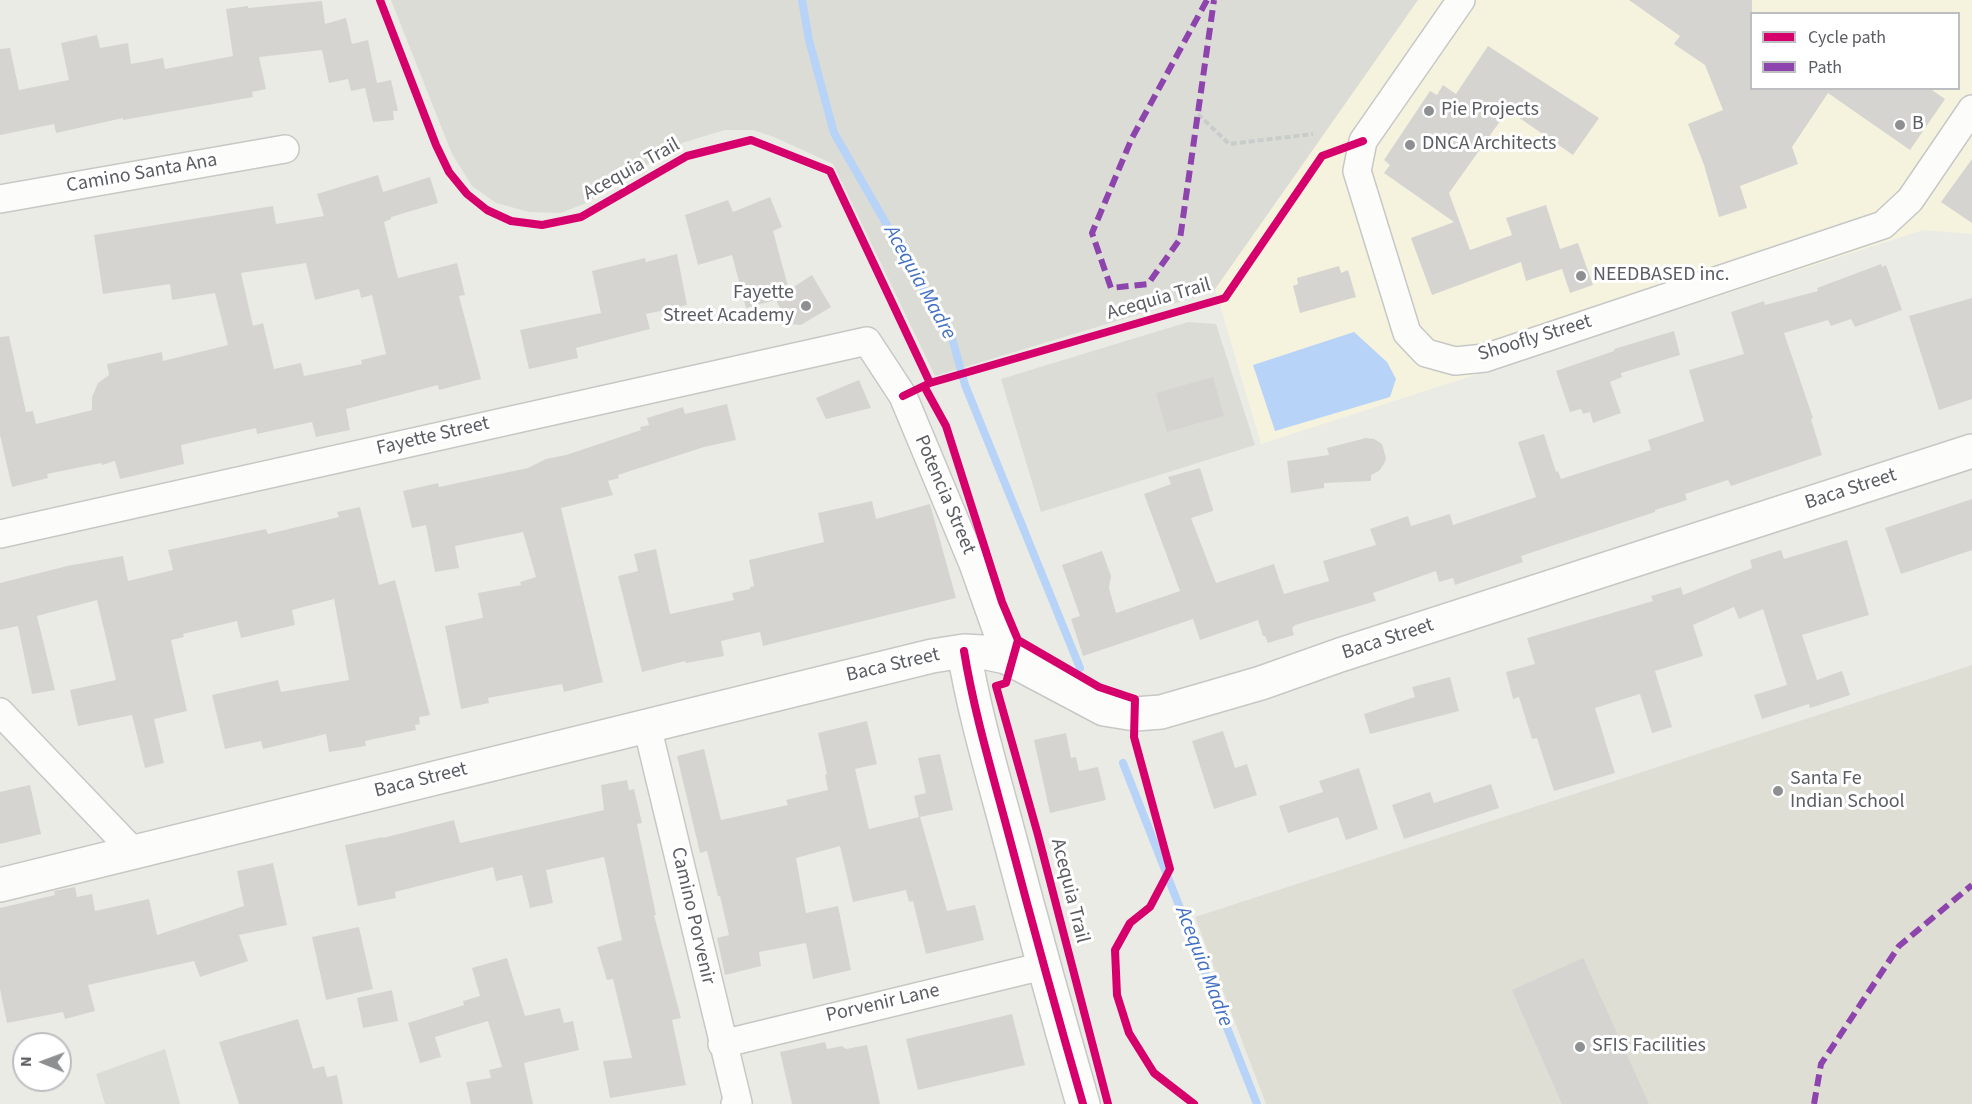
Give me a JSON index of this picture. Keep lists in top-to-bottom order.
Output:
{
  "streets": {
    "street": [
      "Camino Santa Ana",
      "Shoofly Street",
      "Fayette Street",
      "Baca Street",
      "Potencia Street",
      "Camino Porvenir",
      "Porvenir Lane"
    ],
    "cycle path": ["Acequia Trail"]
  },
  "crossings": [
    ["Fayette Street", "Potencia Street"],
    ["Baca Street", "Potencia Street"],
    ["Baca Street", "Camino Porvenir"],
    ["Camino Porvenir", "Porvenir Lane"]
  ],
  "water": ["Acequia Madre"],
  "places": [
    "Pie Projects",
    "B",
    "DNCA Architects",
    "NEEDBASED inc.",
    "Fayette Street Academy",
    "Santa Fe Indian School",
    "SFIS Facilities"
  ],
  "legend": ["Cycle path", "Path"],
  "north": "left"
}
